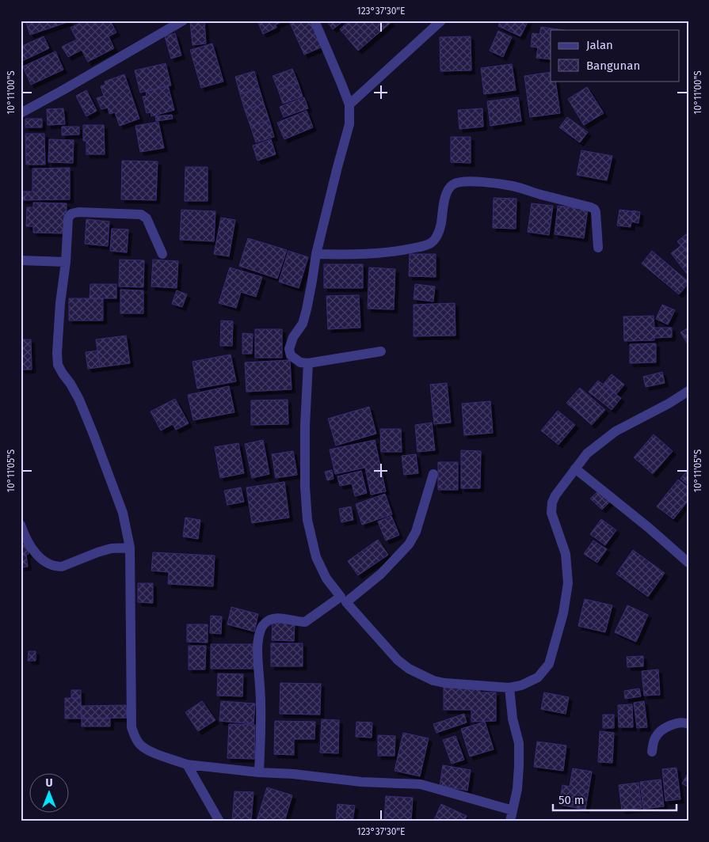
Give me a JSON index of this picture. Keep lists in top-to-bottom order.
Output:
{
  "legend": ["Jalan", "Bangunan"],
  "scale_bar": "50 m",
  "north": "top",
  "coordinates": ["123°37'30\"E", "10°11'00\"S", "10°11'05\"S"]
}
